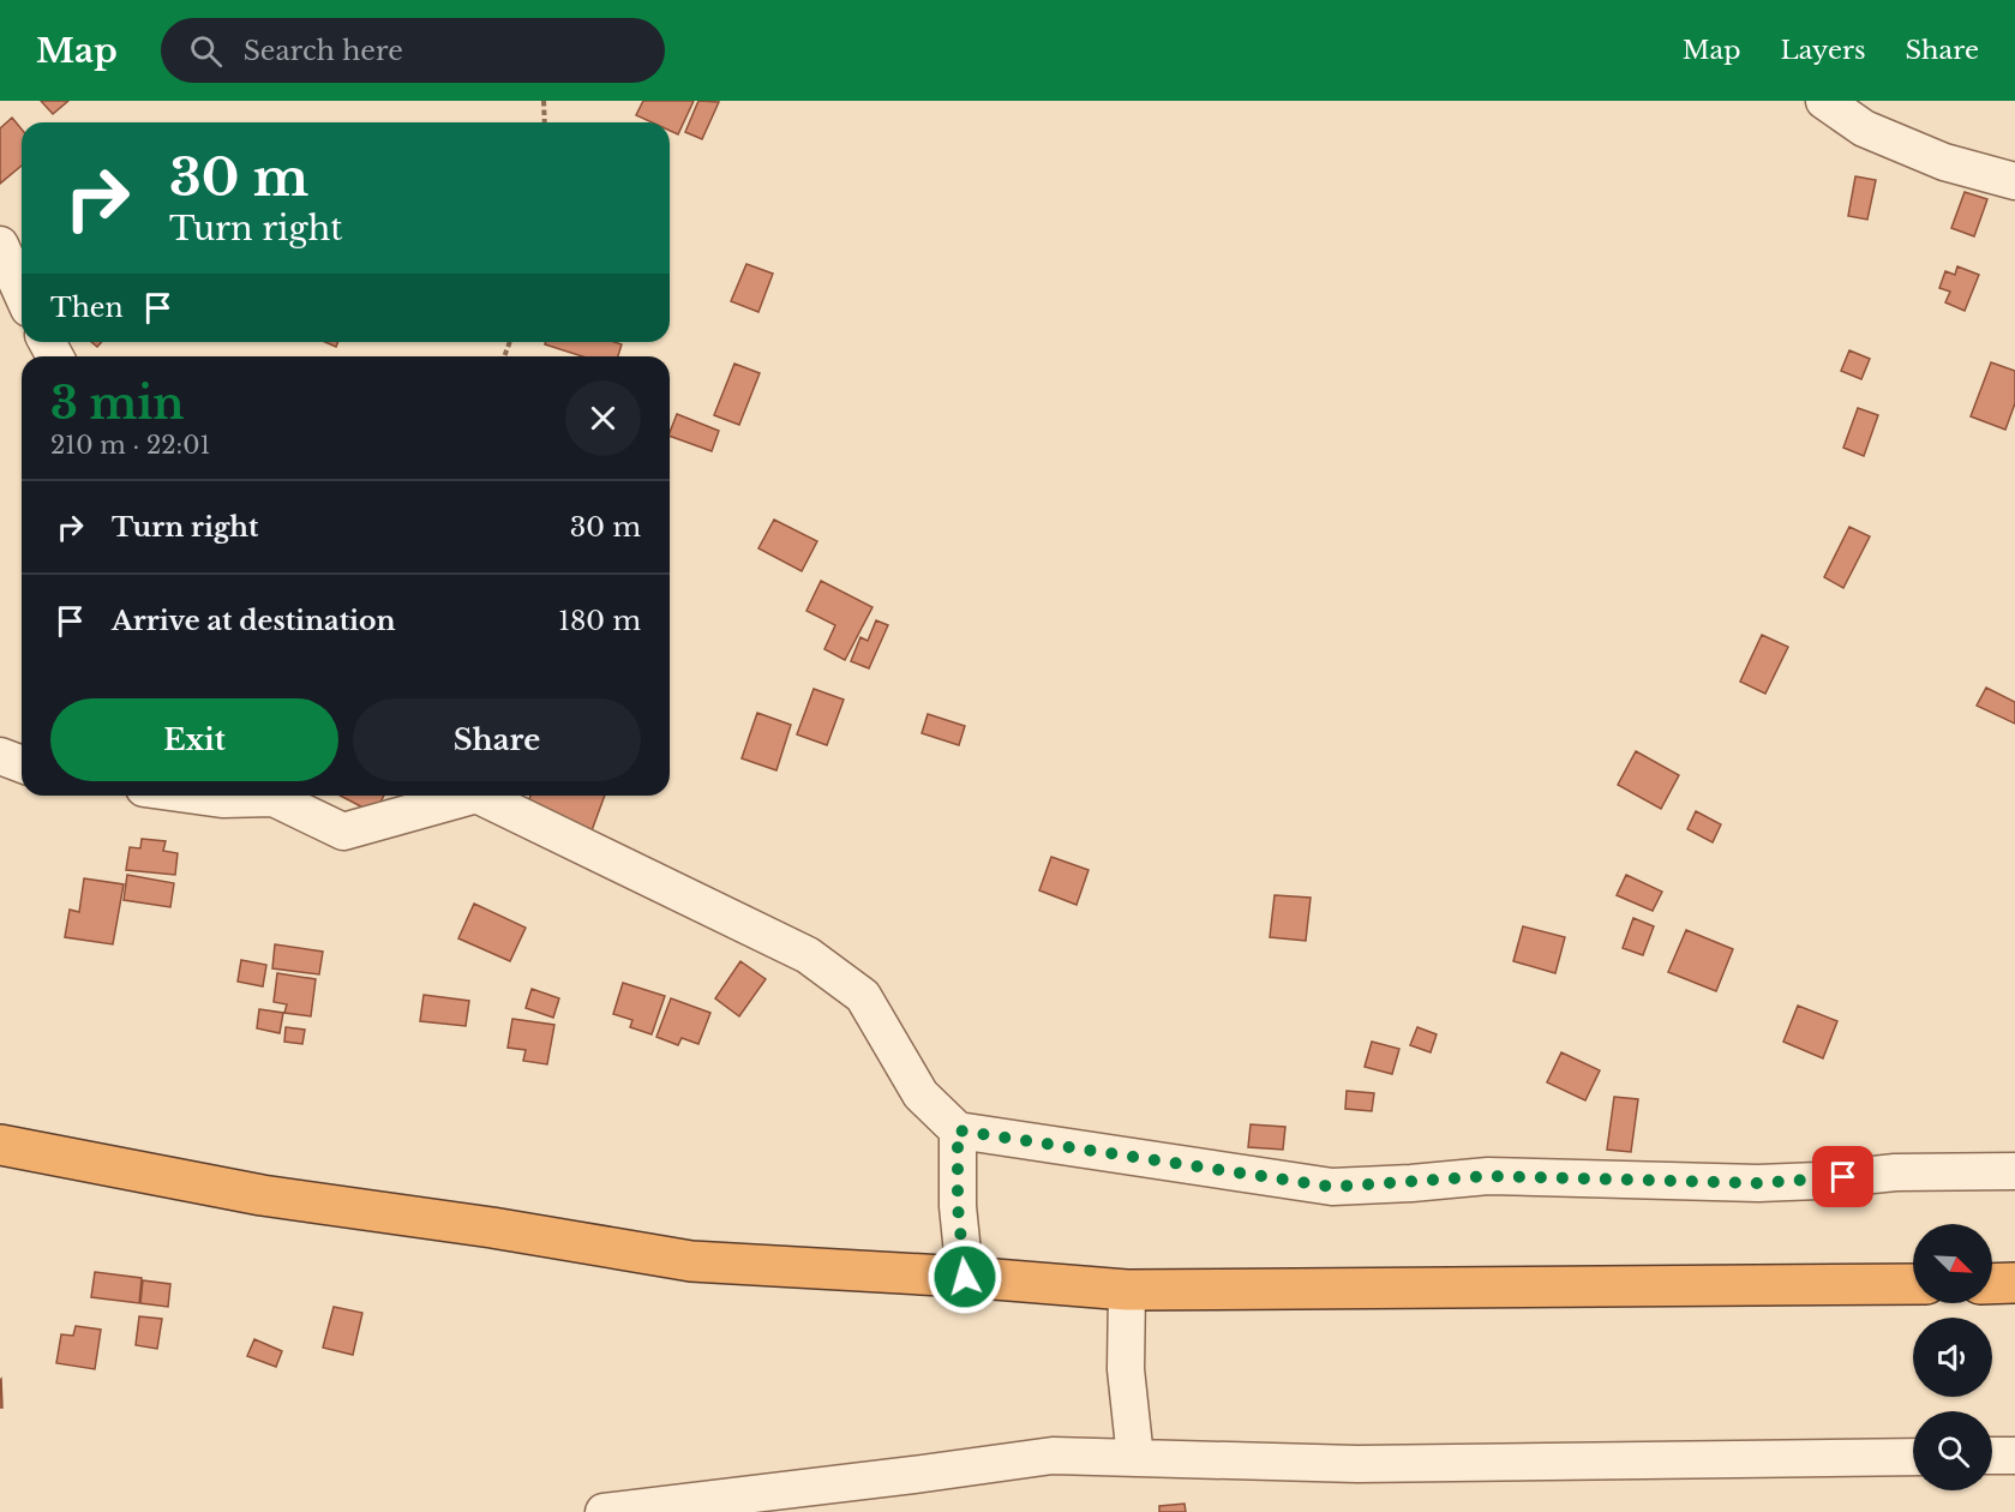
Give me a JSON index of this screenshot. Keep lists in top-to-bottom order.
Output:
{
  "north": "bottom right",
  "page": {
    "header": "Map",
    "search": "Search here",
    "nav": ["Map", "Layers", "Share"],
    "turn": ["30 m", "Turn right"],
    "then": "Then",
    "heading": ["3 min", "210 m · 22:01"],
    "list": [
      {
        "name": "Turn right",
        "value": "30 m"
      },
      {
        "name": "Arrive at destination",
        "value": "180 m"
      }
    ],
    "buttons": ["Exit", "Share"]
  }
}
